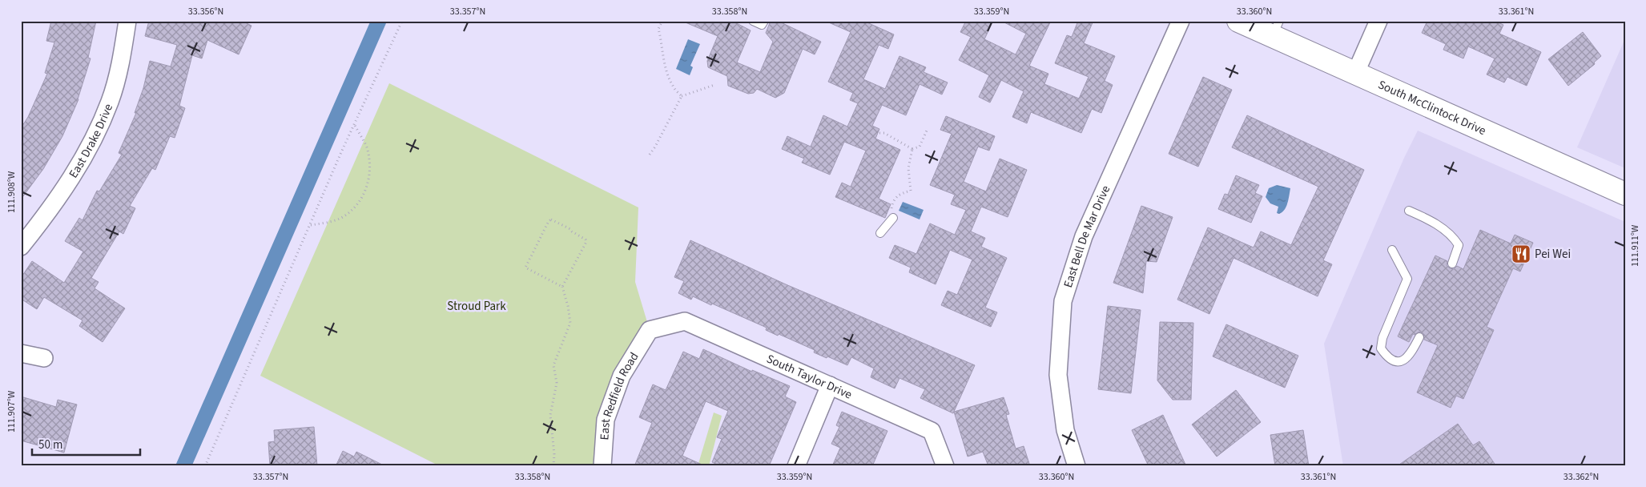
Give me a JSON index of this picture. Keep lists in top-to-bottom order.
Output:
{
  "streets": {
    "main road": ["South McClintock Drive"],
    "street": [
      "East Drake Drive",
      "East Bell De Mar Drive",
      "South Taylor Drive",
      "East Redfield Road"
    ]
  },
  "crossings": [
    ["South Taylor Drive", "East Redfield Road"]
  ],
  "parks": ["Stroud Park"],
  "places": {
    "restaurant": ["Pei Wei"]
  },
  "scale_bar": "50 m",
  "coordinates": [
    "33.356°N",
    "33.357°N",
    "33.358°N",
    "33.359°N",
    "33.360°N",
    "33.361°N",
    "111.908°W",
    "111.911°W",
    "111.907°W",
    "33.362°N"
  ]
}
